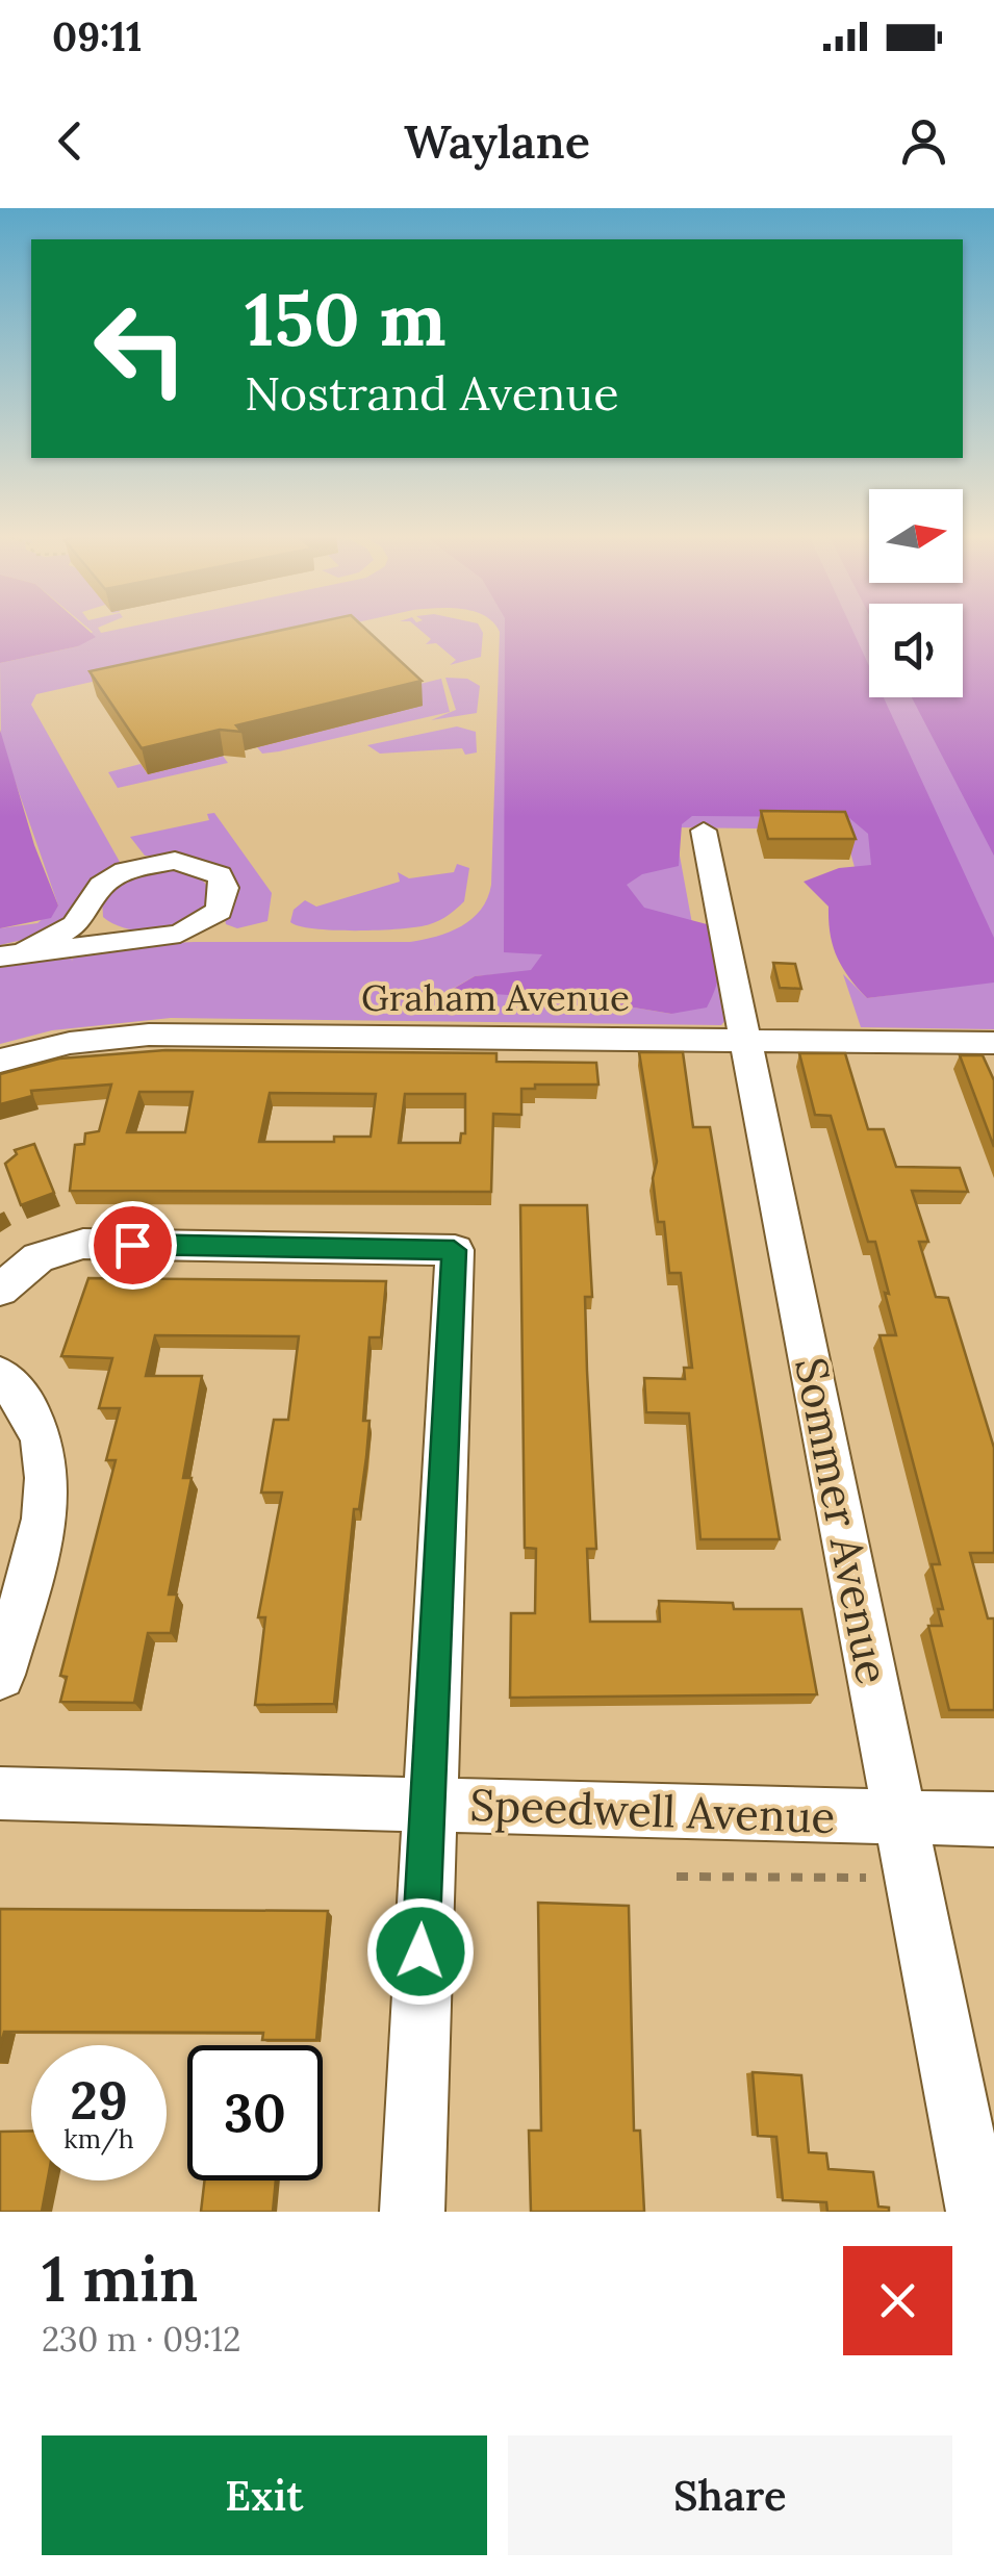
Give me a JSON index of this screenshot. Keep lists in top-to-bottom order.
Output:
{
  "streets": {
    "street": ["Graham Avenue", "Sommer Avenue", "Speedwell Avenue"]
  },
  "crossings": [
    ["Graham Avenue", "Sommer Avenue"],
    ["Sommer Avenue", "Speedwell Avenue"]
  ],
  "north": "right",
  "page": {
    "status": "09:11",
    "header": "Waylane",
    "turn": ["150 m", "Nostrand Avenue"],
    "speed": "29 km/h",
    "limit": "30",
    "heading": ["1 min", "230 m · 09:12"],
    "buttons": ["Exit", "Share"]
  }
}
